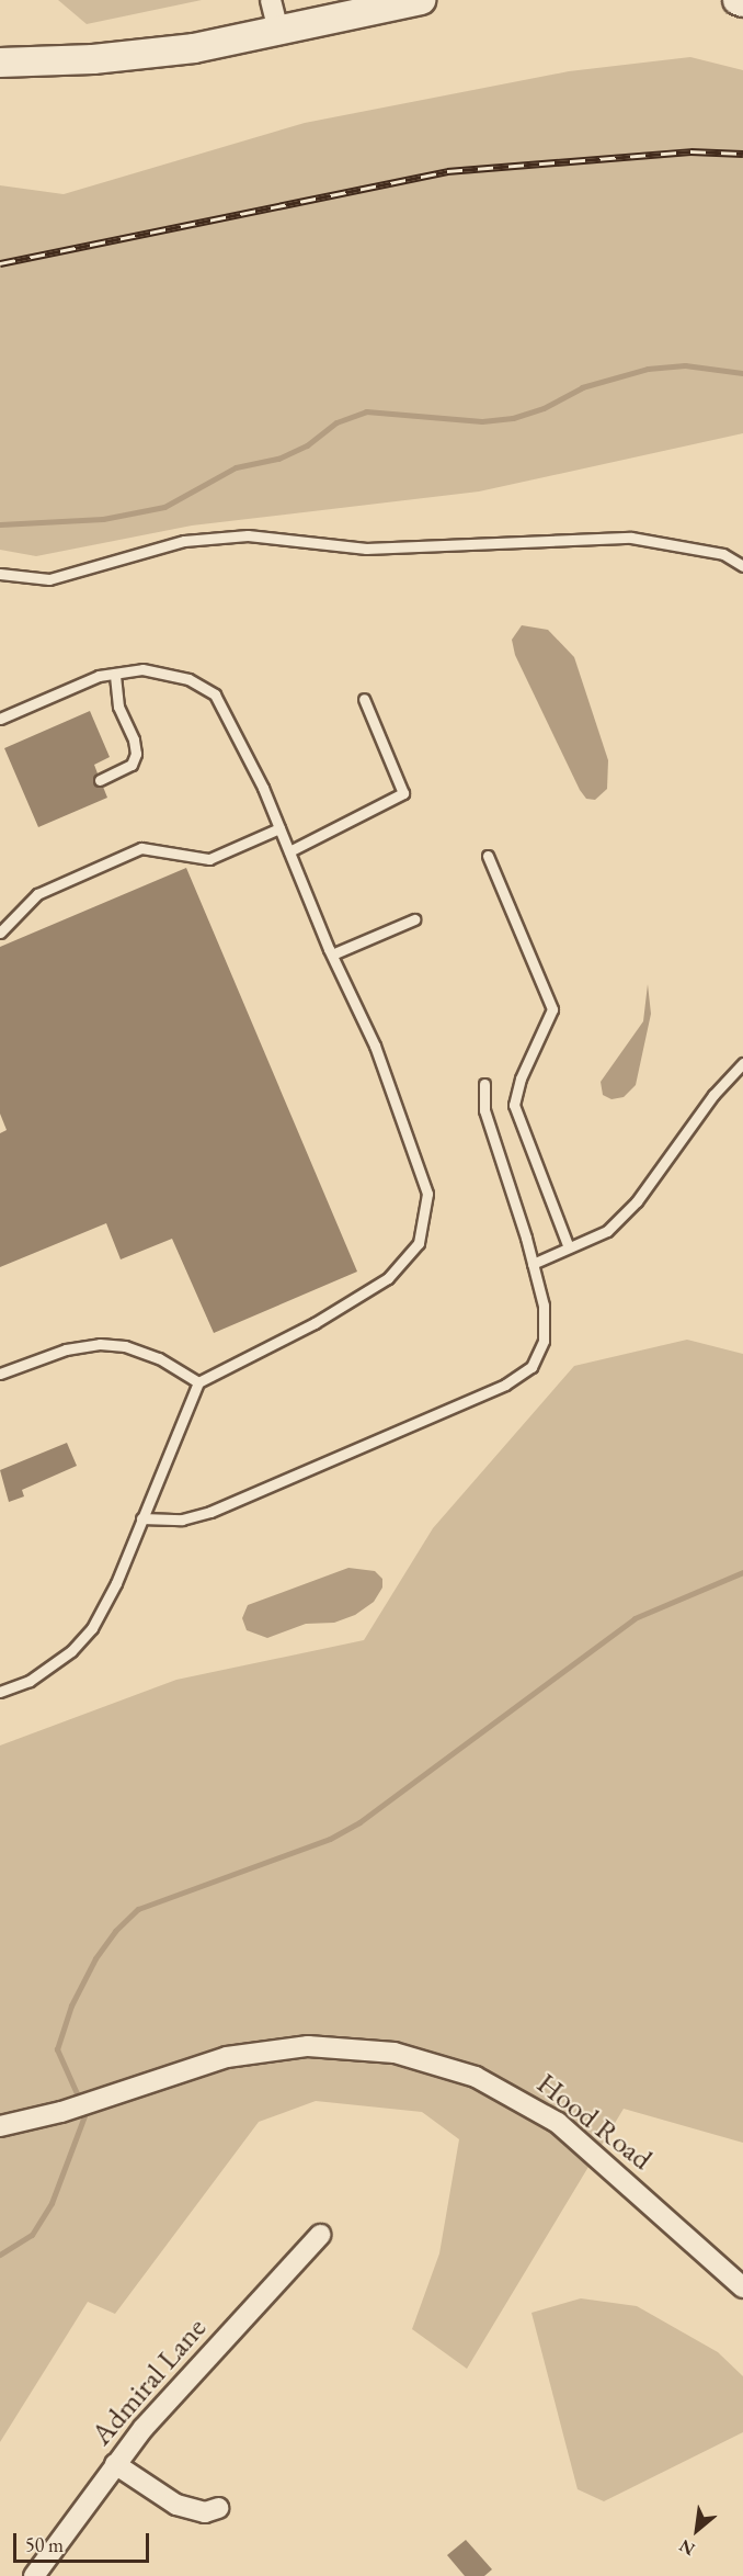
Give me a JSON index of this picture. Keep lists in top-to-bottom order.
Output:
{
  "streets": {
    "street": ["Hood Road", "Admiral Lane"]
  },
  "scale_bar": "50 m",
  "north": "bottom left"
}
